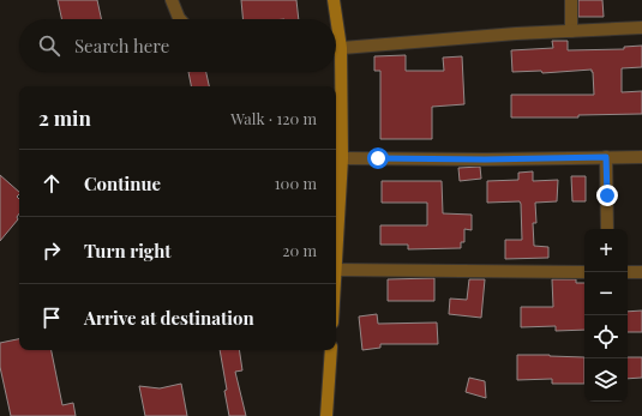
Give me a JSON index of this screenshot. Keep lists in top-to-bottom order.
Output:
{
  "page": {
    "search": "Search here",
    "heading": ["2 min", "Walk · 120 m"],
    "list": [
      ["Continue", "100 m"],
      ["Turn right", "20 m"],
      "Arrive at destination"
    ],
    "map_buttons": ["+", "−"]
  }
}
